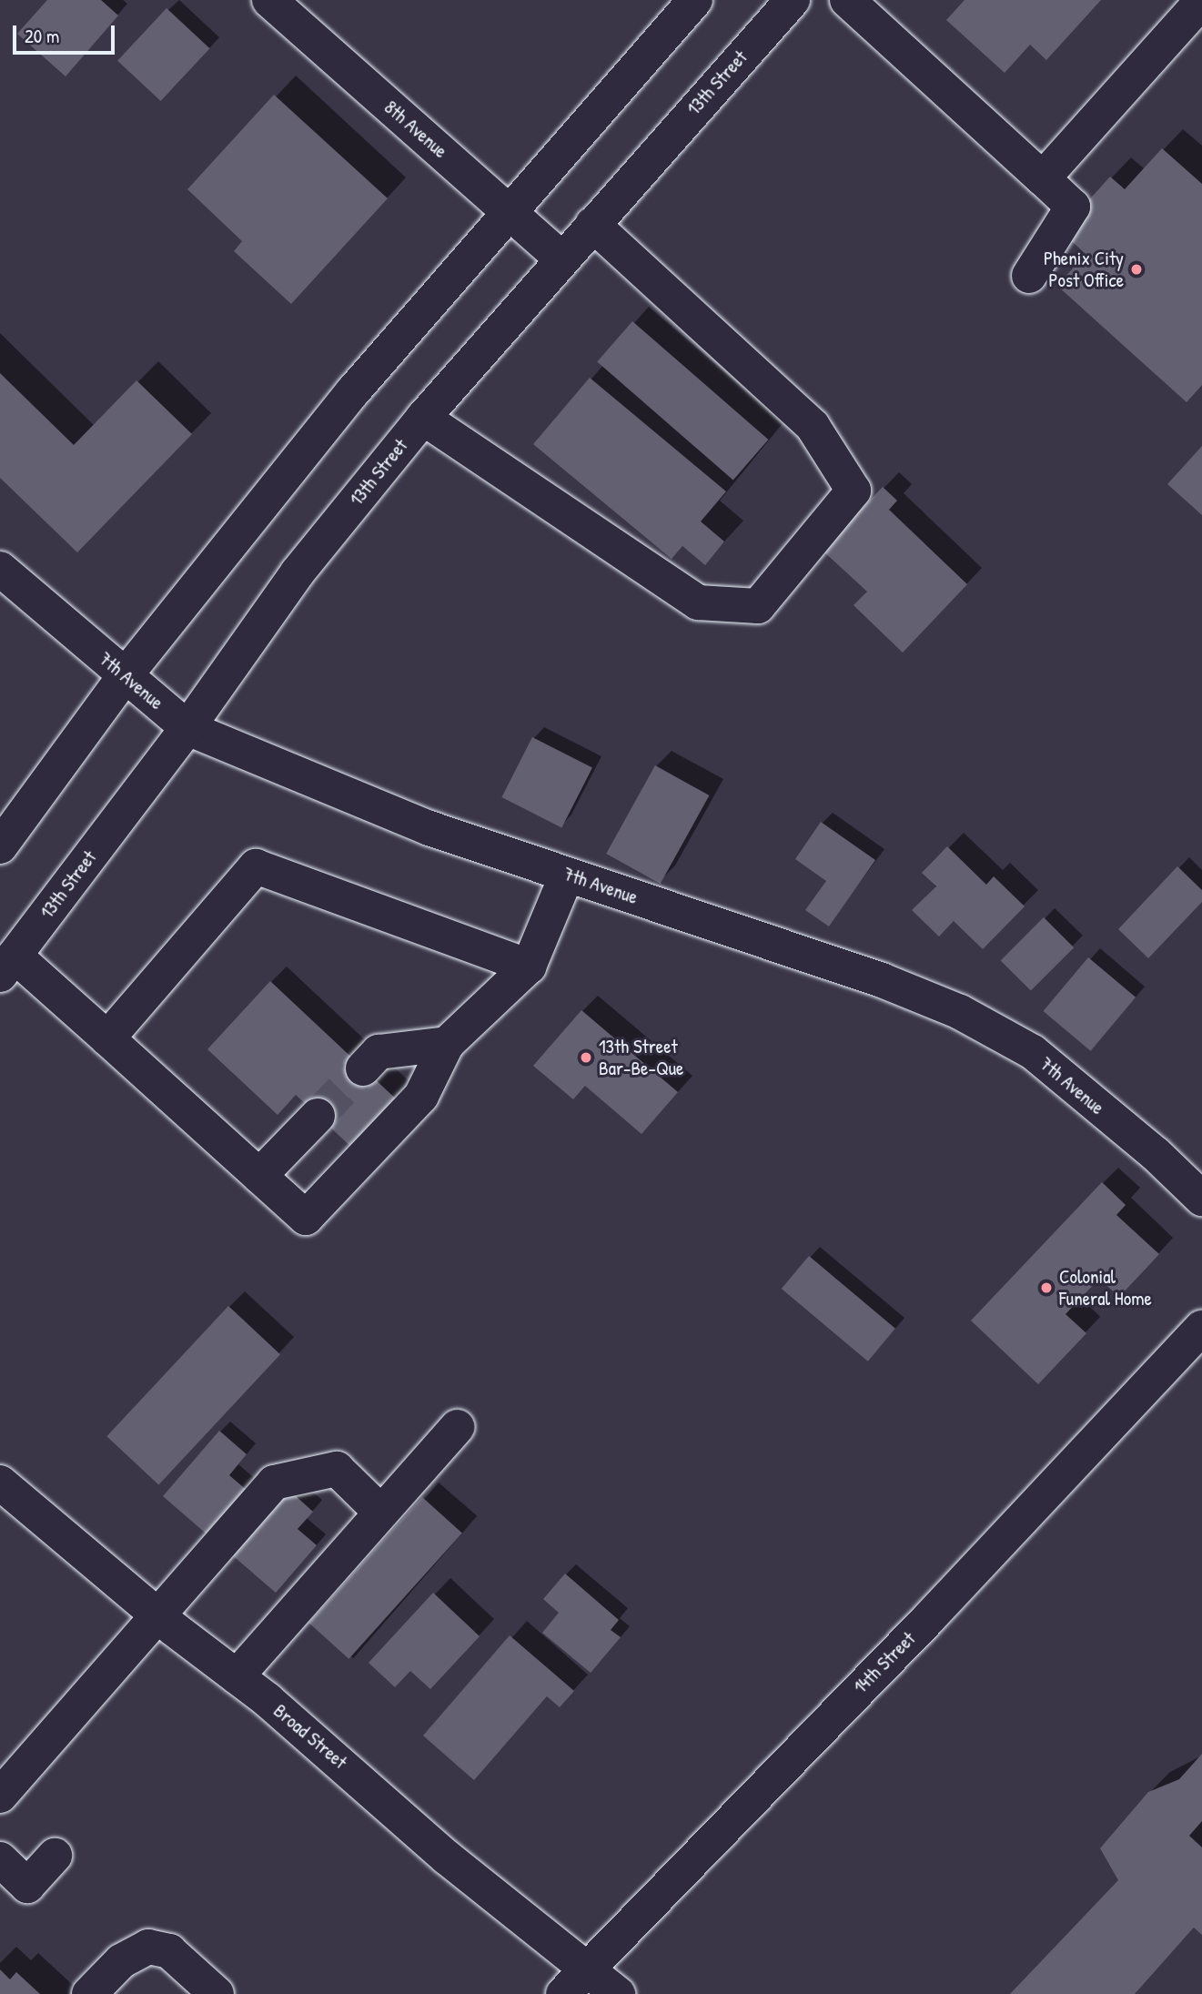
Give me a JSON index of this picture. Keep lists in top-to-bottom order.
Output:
{
  "streets": {
    "main road": [
      "13th Street",
      "8th Avenue",
      "7th Avenue",
      "14th Street",
      "Broad Street"
    ]
  },
  "crossings": [
    ["13th Street", "8th Avenue"],
    ["13th Street", "7th Avenue"],
    ["14th Street", "Broad Street"]
  ],
  "places": ["Phenix City Post Office", "13th Street Bar-Be-Que", "Colonial Funeral Home"],
  "scale_bar": "20 m"
}
